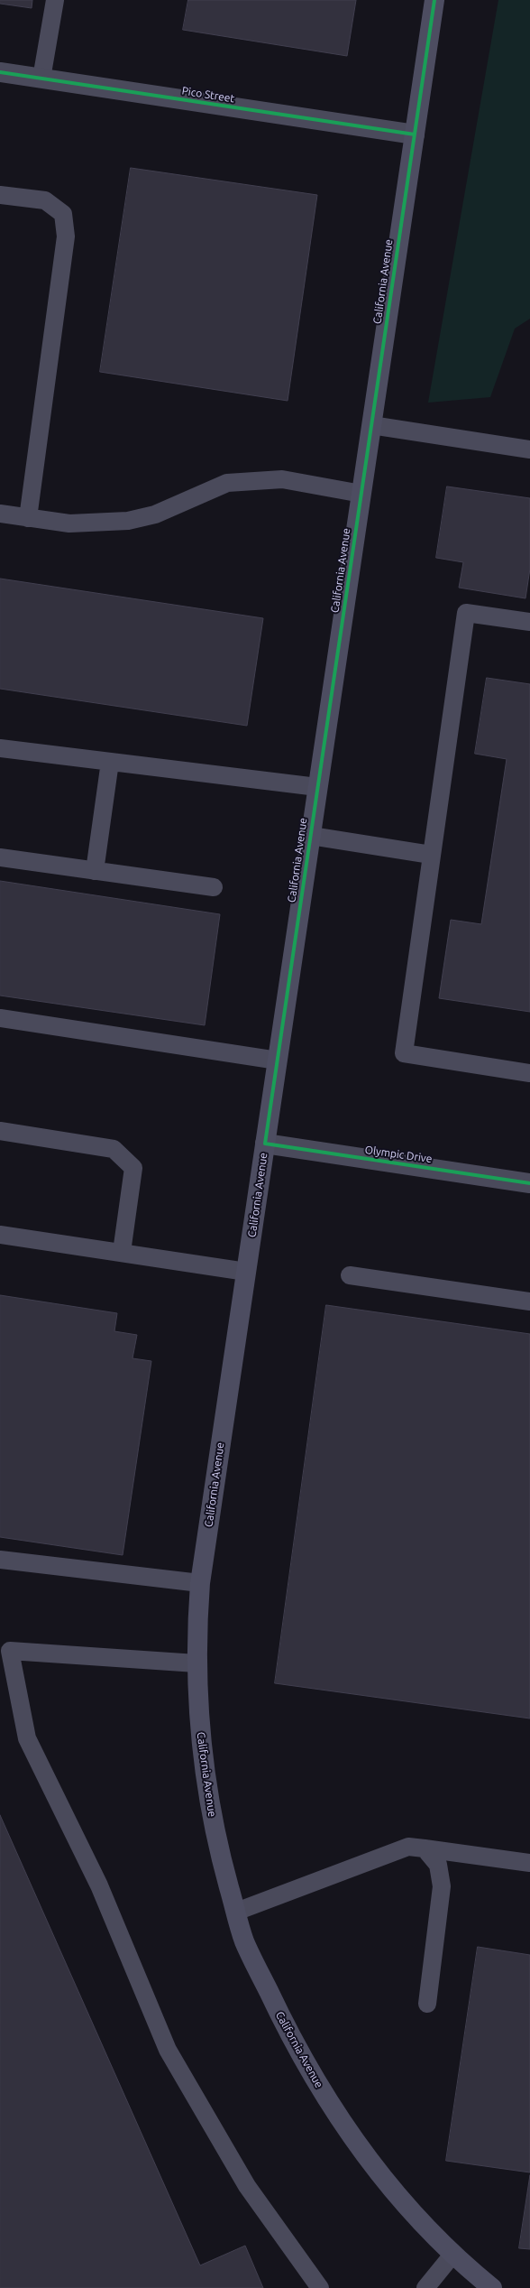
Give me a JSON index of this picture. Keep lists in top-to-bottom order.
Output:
{
  "streets": {
    "main road": ["California Avenue"],
    "street": ["Pico Street", "Olympic Drive"]
  },
  "crossings": [
    ["Pico Street", "California Avenue"],
    ["California Avenue", "Olympic Drive"]
  ]
}
